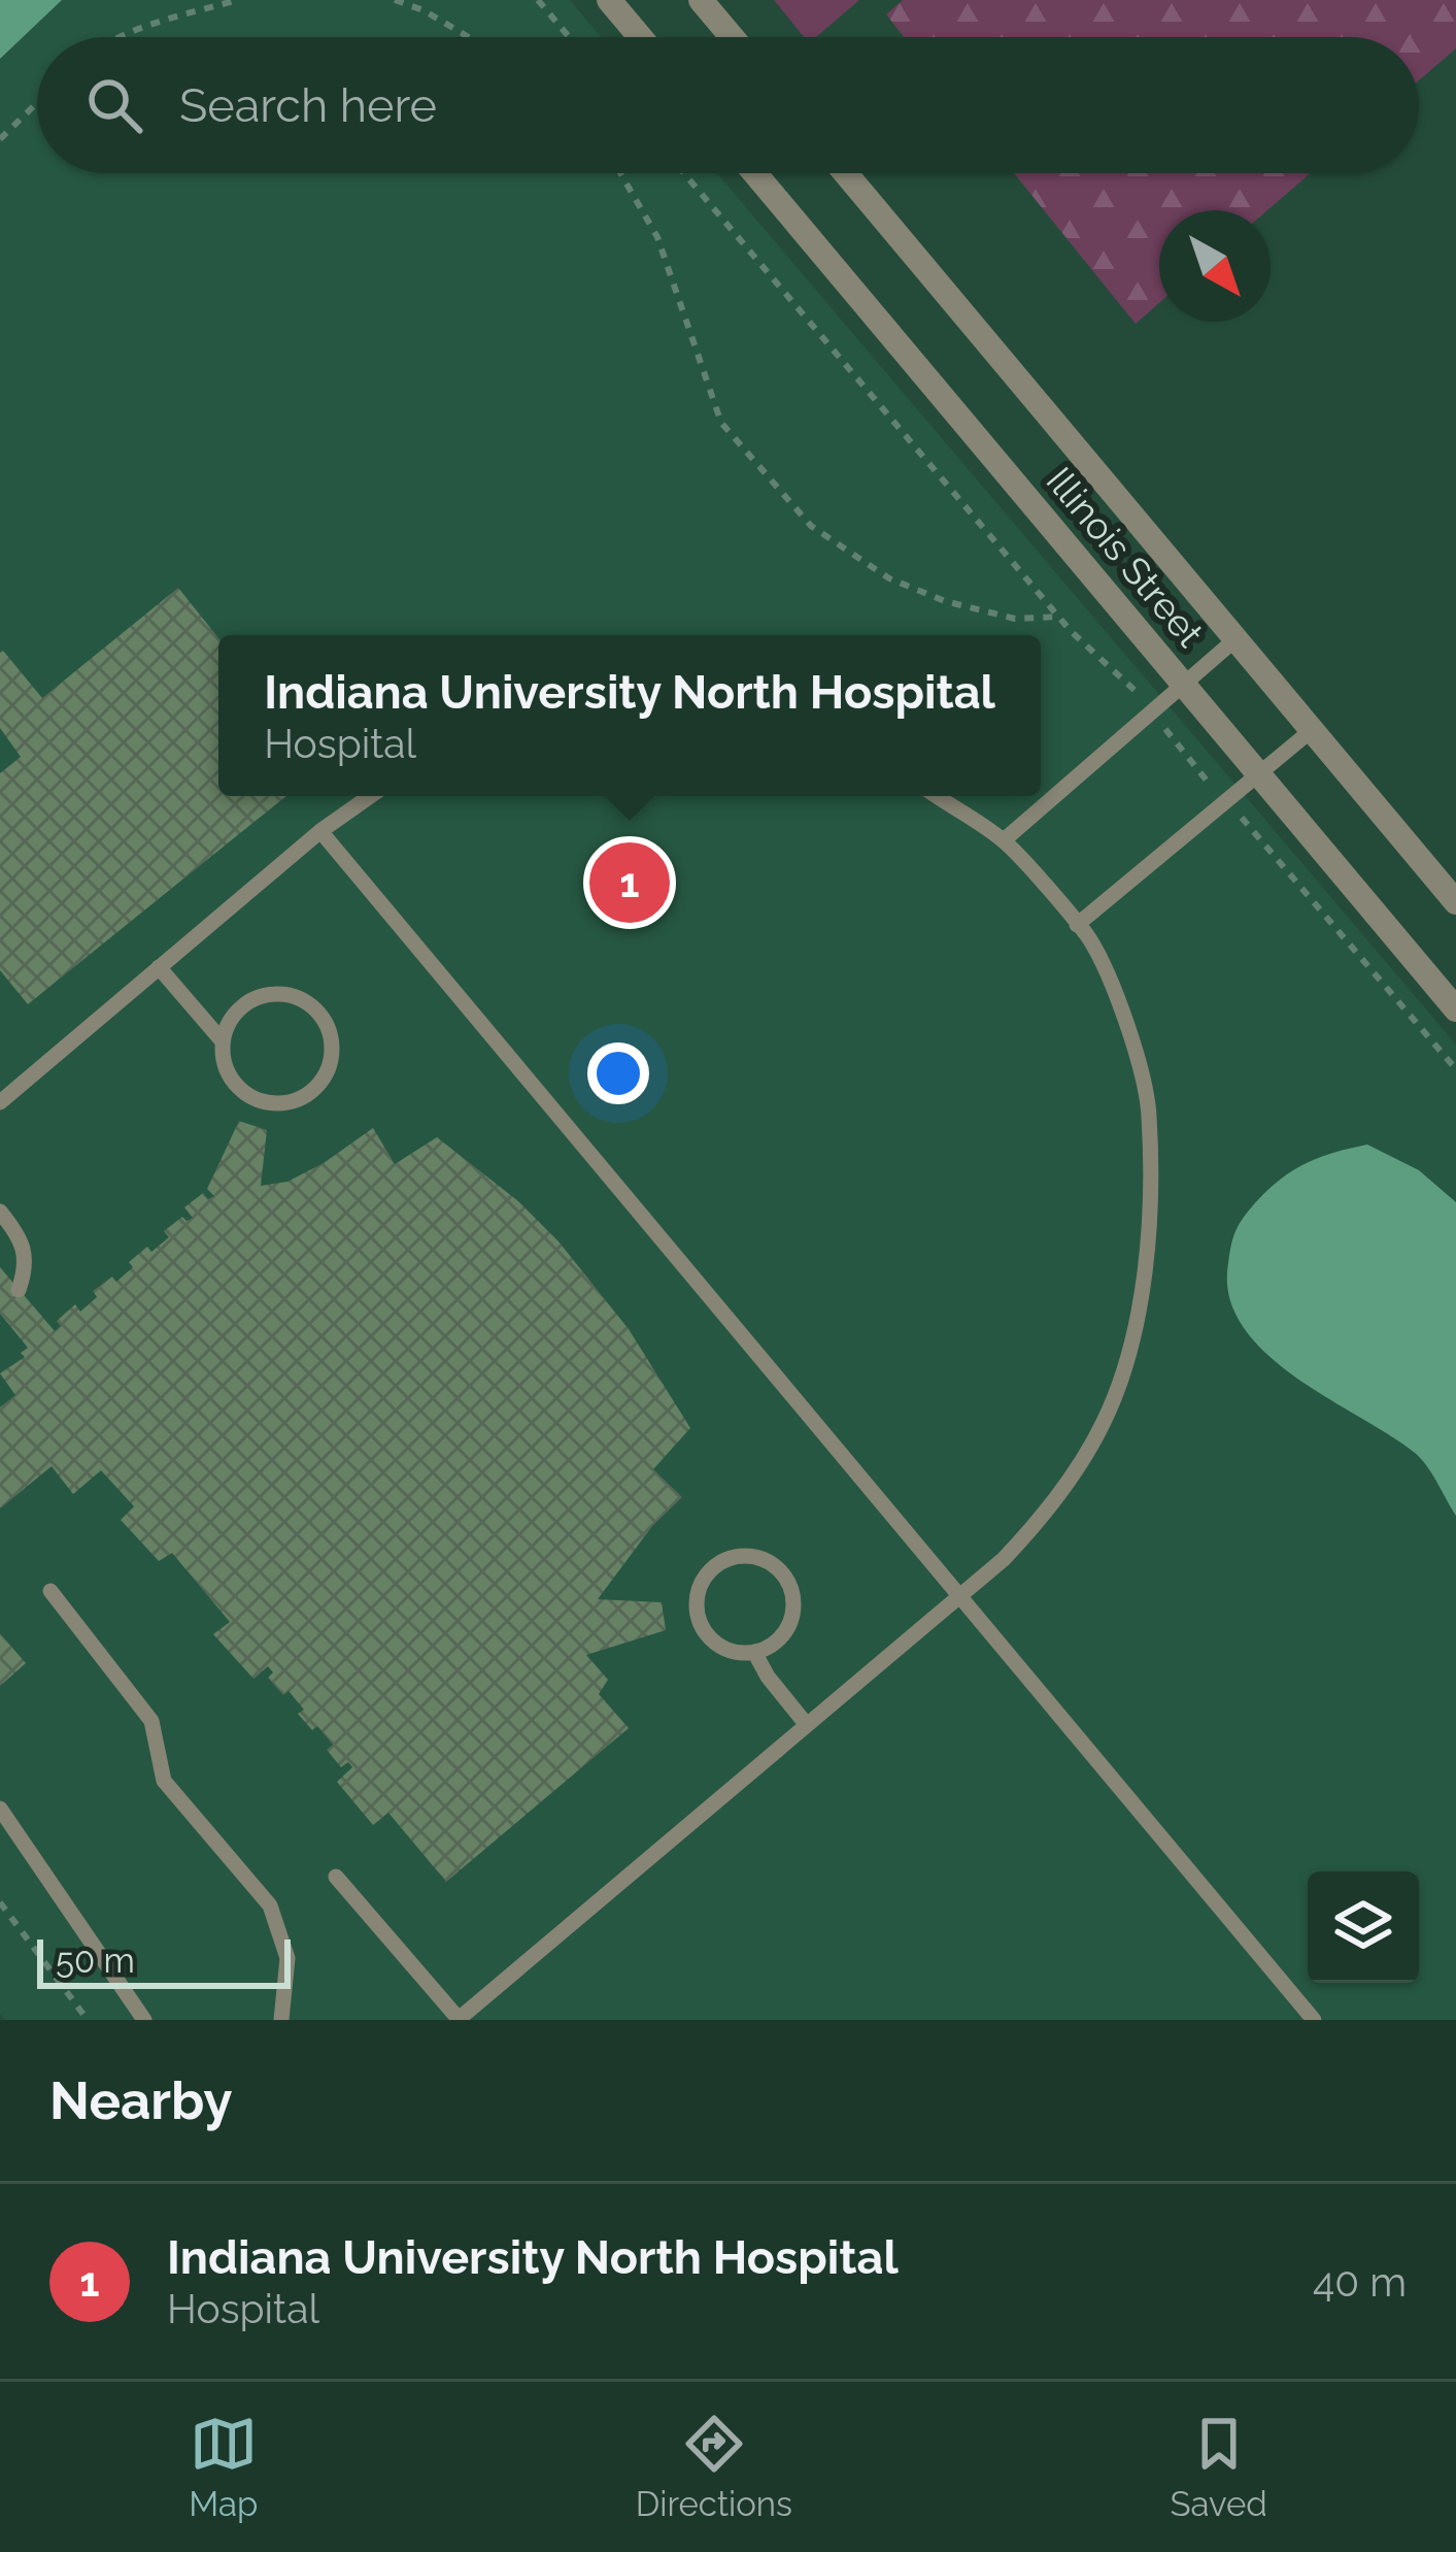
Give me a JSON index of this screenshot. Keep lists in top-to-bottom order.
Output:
{
  "streets": {
    "street": ["Illinois Street"]
  },
  "scale_bar": "50 m",
  "north": "bottom right",
  "page": {
    "search": "Search here",
    "popup": ["Indiana University North Hospital", "Hospital"],
    "pins": "1",
    "scale": "50 m",
    "heading": "Nearby",
    "list": [
      {
        "mark": "1",
        "name": "Indiana University North Hospital",
        "note": "Hospital",
        "value": "40 m"
      }
    ],
    "nav": ["Map", "Directions", "Saved"]
  }
}
